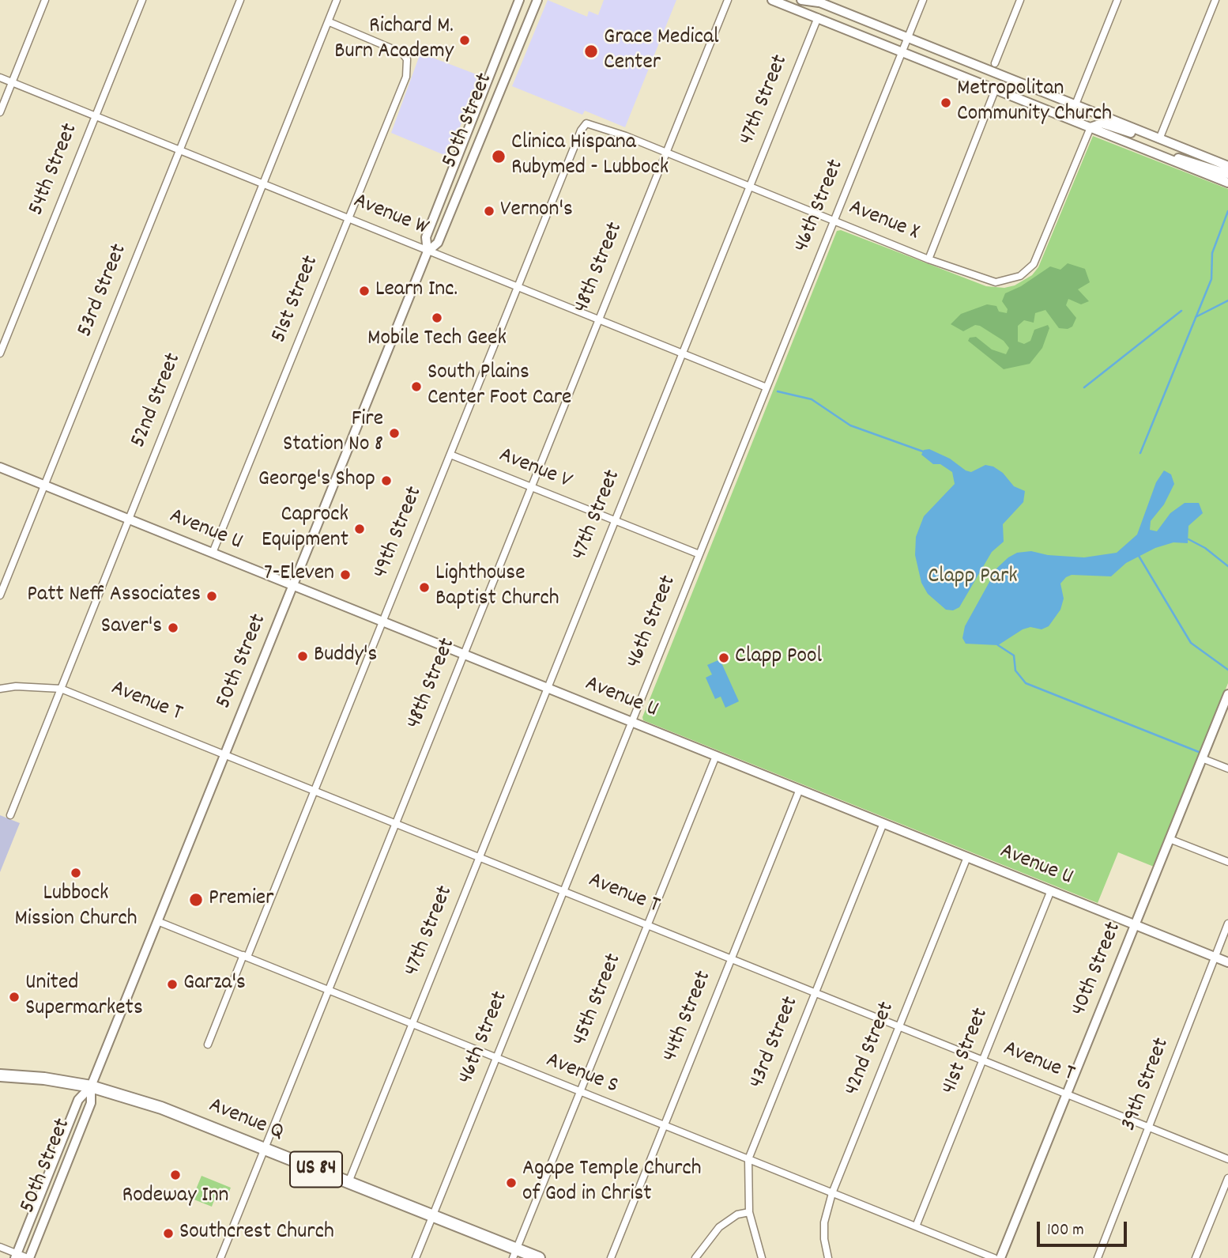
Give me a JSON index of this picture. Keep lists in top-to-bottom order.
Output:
{
  "streets": {
    "highway": ["Avenue Q", "US 84"],
    "main road": ["50th Street", "Avenue U", "40th Street"],
    "street": [
      "47th Street",
      "54th Street",
      "46th Street",
      "Avenue W",
      "Avenue X",
      "48th Street",
      "53rd Street",
      "51st Street",
      "52nd Street",
      "Avenue V",
      "49th Street",
      "Avenue T",
      "45th Street",
      "44th Street",
      "43rd Street",
      "42nd Street",
      "41st Street",
      "Avenue S",
      "39th Street"
    ]
  },
  "crossings": [
    ["47th Street", "Avenue W"],
    ["47th Street", "Avenue X"],
    ["47th Street", "Avenue V"],
    ["47th Street", "Avenue U"],
    ["47th Street", "Avenue T"],
    ["47th Street", "Avenue S"],
    ["47th Street", "Avenue Q"],
    ["50th Street", "Avenue W"],
    ["50th Street", "Avenue U"],
    ["50th Street", "Avenue T"],
    ["50th Street", "Avenue S"],
    ["50th Street", "Avenue Q"],
    ["50th Street", "US 84"],
    ["54th Street", "Avenue W"],
    ["46th Street", "Avenue W"],
    ["46th Street", "Avenue X"],
    ["46th Street", "Avenue V"],
    ["46th Street", "Avenue U"],
    ["46th Street", "Avenue T"],
    ["46th Street", "Avenue S"],
    ["46th Street", "Avenue Q"],
    ["Avenue W", "48th Street"],
    ["Avenue W", "53rd Street"],
    ["Avenue W", "51st Street"],
    ["Avenue W", "52nd Street"],
    ["Avenue W", "49th Street"],
    ["Avenue X", "48th Street"],
    ["Avenue X", "49th Street"],
    ["48th Street", "Avenue V"],
    ["48th Street", "Avenue U"],
    ["48th Street", "Avenue T"],
    ["48th Street", "Avenue S"],
    ["48th Street", "Avenue Q"],
    ["53rd Street", "Avenue U"],
    ["51st Street", "52nd Street"],
    ["51st Street", "Avenue U"],
    ["52nd Street", "Avenue U"],
    ["52nd Street", "Avenue T"],
    ["Avenue V", "49th Street"],
    ["Avenue U", "49th Street"],
    ["Avenue U", "40th Street"],
    ["Avenue U", "45th Street"],
    ["Avenue U", "44th Street"],
    ["Avenue U", "43rd Street"],
    ["Avenue U", "42nd Street"],
    ["Avenue U", "41st Street"],
    ["Avenue U", "39th Street"],
    ["49th Street", "Avenue T"],
    ["49th Street", "Avenue S"],
    ["Avenue T", "40th Street"],
    ["Avenue T", "45th Street"],
    ["Avenue T", "44th Street"],
    ["Avenue T", "43rd Street"],
    ["Avenue T", "42nd Street"],
    ["Avenue T", "41st Street"],
    ["Avenue T", "39th Street"],
    ["45th Street", "Avenue S"],
    ["45th Street", "Avenue Q"],
    ["44th Street", "Avenue S"],
    ["43rd Street", "Avenue S"],
    ["42nd Street", "Avenue S"],
    ["41st Street", "Avenue S"],
    ["Avenue Q", "US 84"]
  ],
  "parks": ["Clapp Park"],
  "places": [
    "Richard M. Burn Academy",
    "Grace Medical Center",
    "Metropolitan Community Church",
    "Clinica Hispana Rubymed - Lubbock",
    "Vernon's",
    "Learn Inc.",
    "Mobile Tech Geek",
    "South Plains Center Foot Care",
    "Fire Station No 8",
    "George's Shop",
    "Caprock Equipment",
    "7-Eleven",
    "Lighthouse Baptist Church",
    "Patt Neff Associates",
    "Saver's",
    "Buddy's",
    "Clapp Pool",
    "Lubbock Mission Church",
    "Premier",
    "Garza's",
    "United Supermarkets",
    "Rodeway Inn",
    "Agape Temple Church of God in Christ",
    "Southcrest Church"
  ],
  "scale_bar": "100 m"
}
